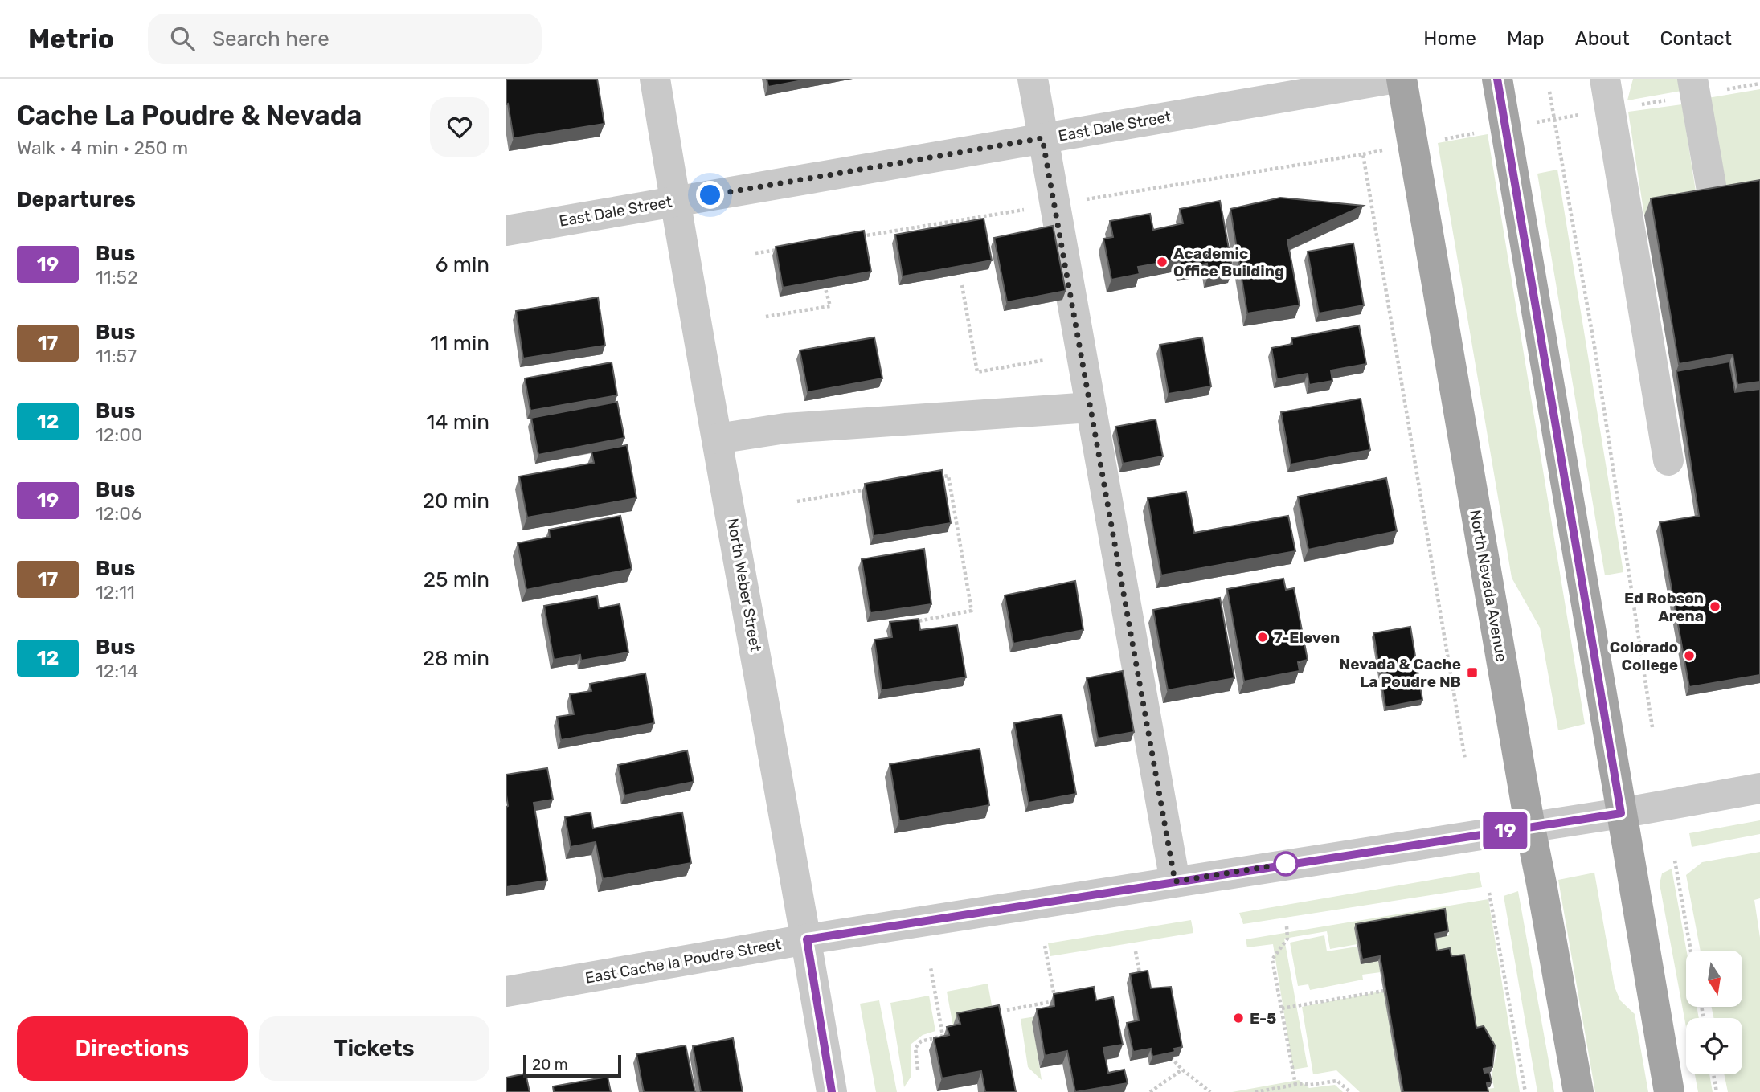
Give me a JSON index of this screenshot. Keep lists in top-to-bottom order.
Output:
{
  "streets": {
    "main road": ["North Nevada Avenue"],
    "street": ["East Dale Street", "North Weber Street", "East Cache la Poudre Street"]
  },
  "crossings": [
    ["East Dale Street", "North Weber Street"],
    ["North Weber Street", "East Cache la Poudre Street"],
    ["North Nevada Avenue", "East Cache la Poudre Street"]
  ],
  "places": {
    "other": [
      "Academic Office Building",
      "Ed Robson Arena",
      "7-Eleven",
      "Colorado College",
      "E-5"
    ],
    "transit": ["Nevada & Cache La Poudre NB"]
  },
  "lines": ["bus line 19"],
  "scale_bar": "20 m",
  "north": "bottom",
  "page": {
    "header": "Metrio",
    "search": "Search here",
    "nav": [
      "Home",
      "Map",
      "About",
      "Contact"
    ],
    "heading": [
      ["Cache La Poudre & Nevada", "Walk · 4 min · 250 m"],
      "Departures"
    ],
    "on_map": "19",
    "list": [
      {
        "mark": "19",
        "name": "Bus",
        "note": "11:52",
        "value": "6 min"
      },
      {
        "mark": "17",
        "name": "Bus",
        "note": "11:57",
        "value": "11 min"
      },
      {
        "mark": "12",
        "name": "Bus",
        "note": "12:00",
        "value": "14 min"
      },
      {
        "mark": "19",
        "name": "Bus",
        "note": "12:06",
        "value": "20 min"
      },
      {
        "mark": "17",
        "name": "Bus",
        "note": "12:11",
        "value": "25 min"
      },
      {
        "mark": "12",
        "name": "Bus",
        "note": "12:14",
        "value": "28 min"
      }
    ],
    "buttons": ["Directions", "Tickets"],
    "scale": "20 m"
  }
}
